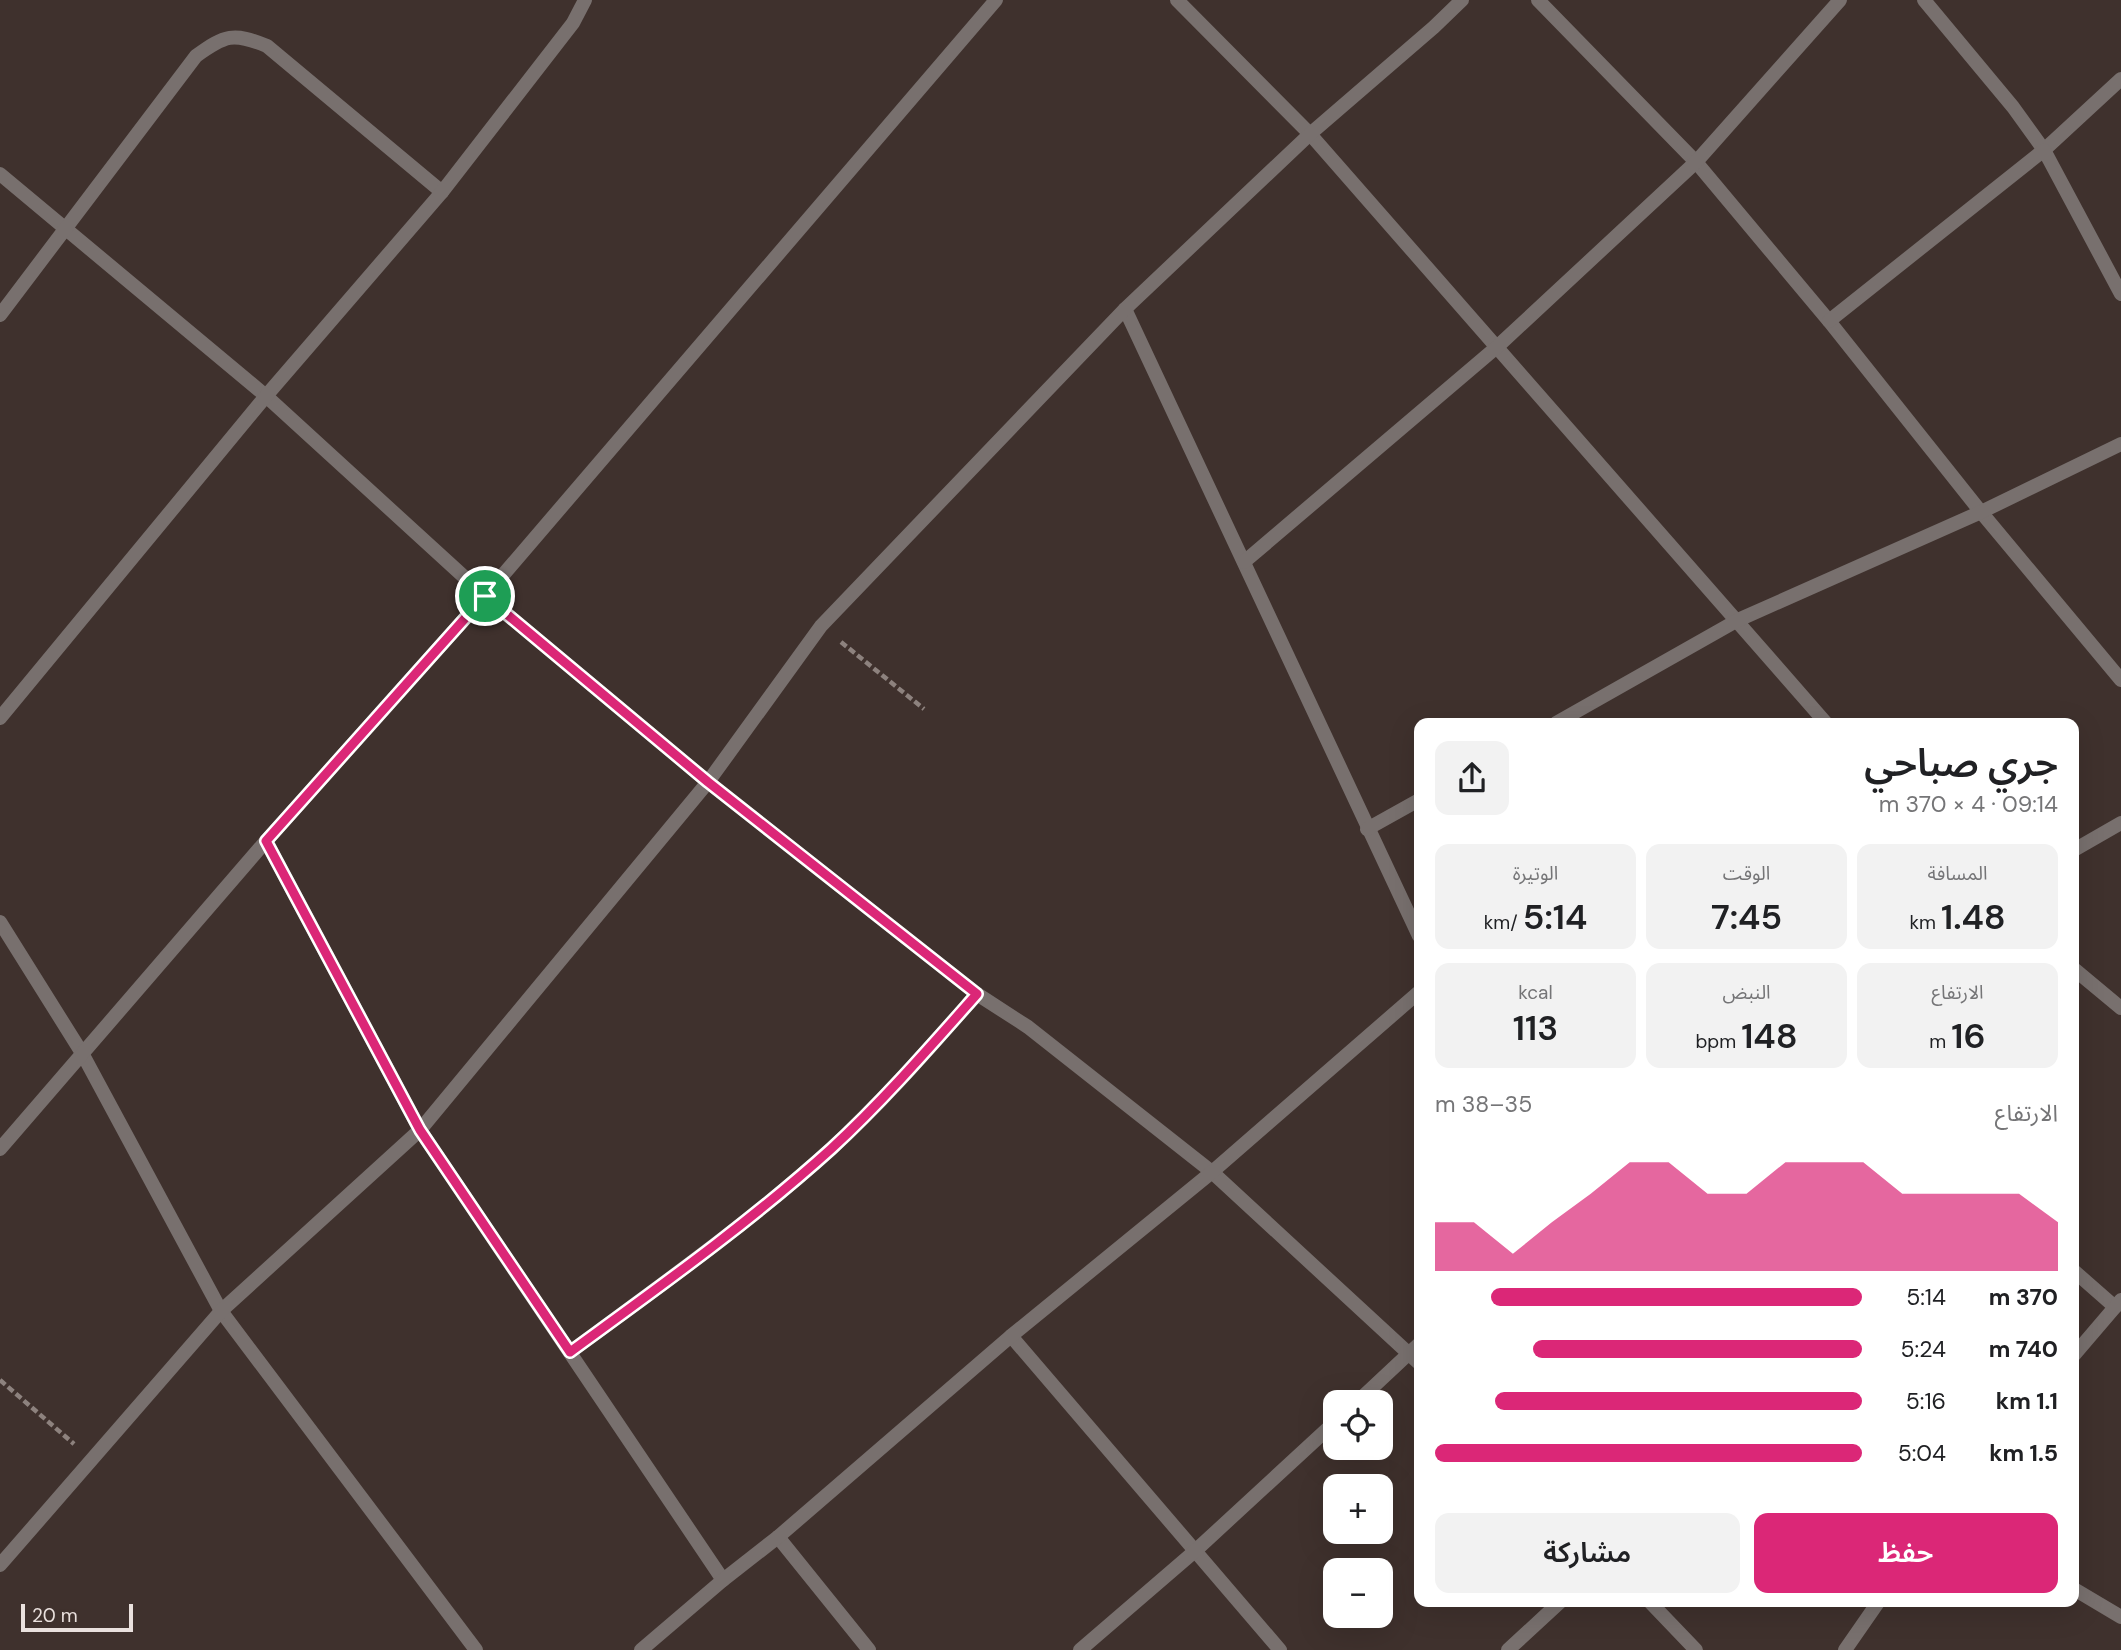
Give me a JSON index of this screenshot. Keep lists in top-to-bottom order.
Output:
{
  "scale_bar": "20 m",
  "page": {
    "heading": ["جري صباحي", "09:14 · 4 × 370 m"],
    "stats": [
      ["المسافة", "1.48 km"],
      ["الوقت", "7:45"],
      ["الوتيرة", "5:14 /km"],
      ["الارتفاع", "16 m"],
      ["النبض", "148 bpm"],
      ["kcal", "113"]
    ],
    "chart": ["الارتفاع", "35–38 m"],
    "list": [
      {
        "name": "370 m",
        "note": "5:14"
      },
      {
        "name": "740 m",
        "note": "5:24"
      },
      {
        "name": "1.1 km",
        "note": "5:16"
      },
      {
        "name": "1.5 km",
        "note": "5:04"
      }
    ],
    "map_buttons": ["+", "−"],
    "buttons": ["حفظ", "مشاركة"],
    "scale": "20 m"
  }
}
